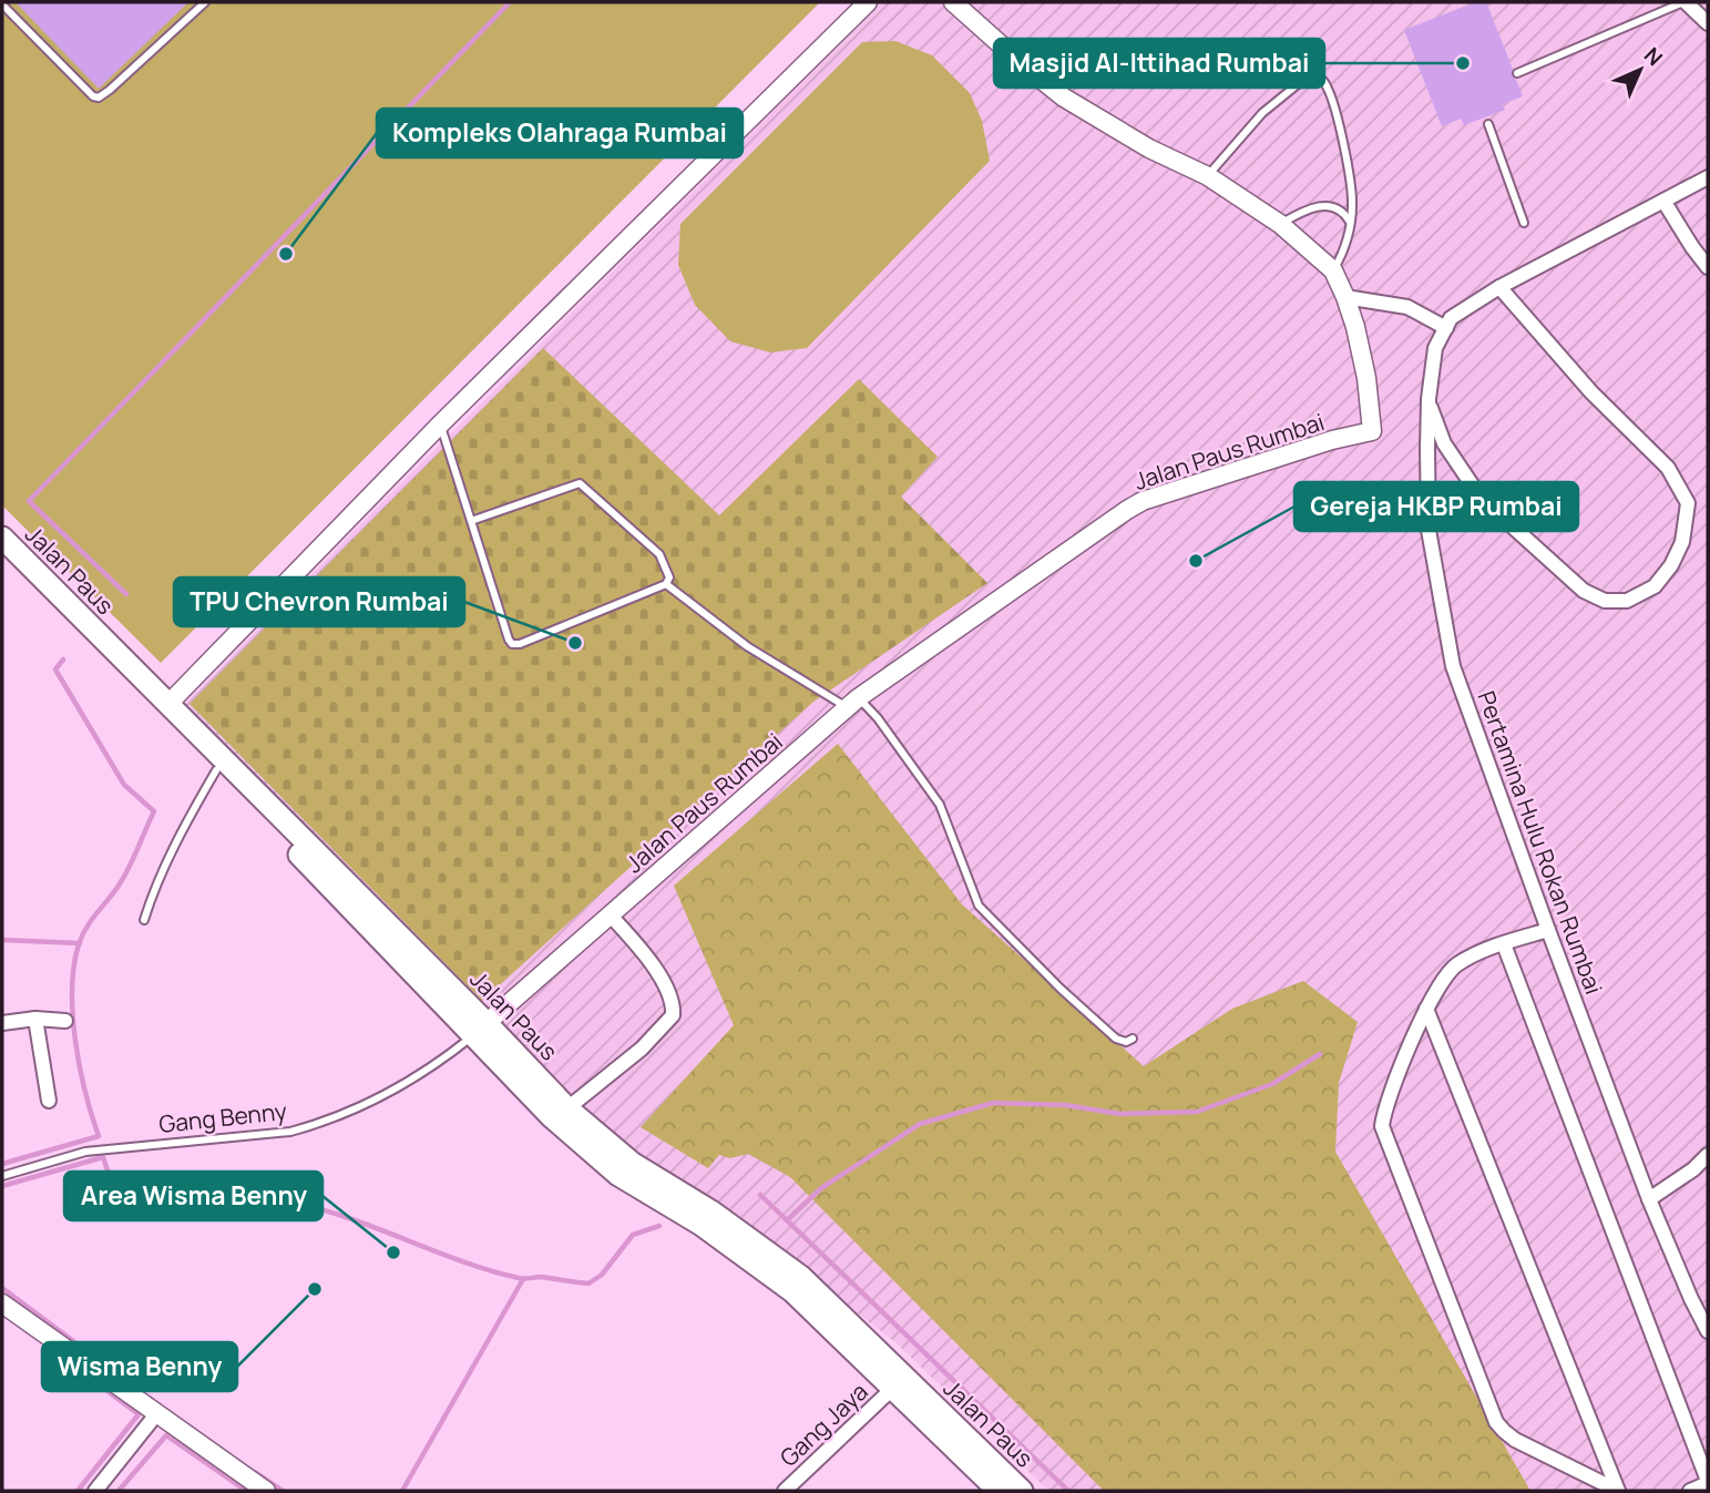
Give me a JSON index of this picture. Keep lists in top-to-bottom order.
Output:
{
  "streets": {
    "main road": ["Jalan Paus"],
    "street": ["Jalan Paus Rumbai", "Pertamina Hulu Rokan Rumbai", "Gang Jaya"],
    "lane": ["Gang Benny"]
  },
  "crossings": [
    ["Jalan Paus Rumbai", "Jalan Paus"],
    ["Jalan Paus Rumbai", "Gang Benny"],
    ["Jalan Paus", "Gang Benny"],
    ["Jalan Paus", "Gang Jaya"]
  ],
  "places": [
    "Masjid Al-Ittihad Rumbai",
    "Kompleks Olahraga Rumbai",
    "Gereja HKBP Rumbai",
    "TPU Chevron Rumbai",
    "Area Wisma Benny",
    "Wisma Benny"
  ],
  "north": "top right"
}
